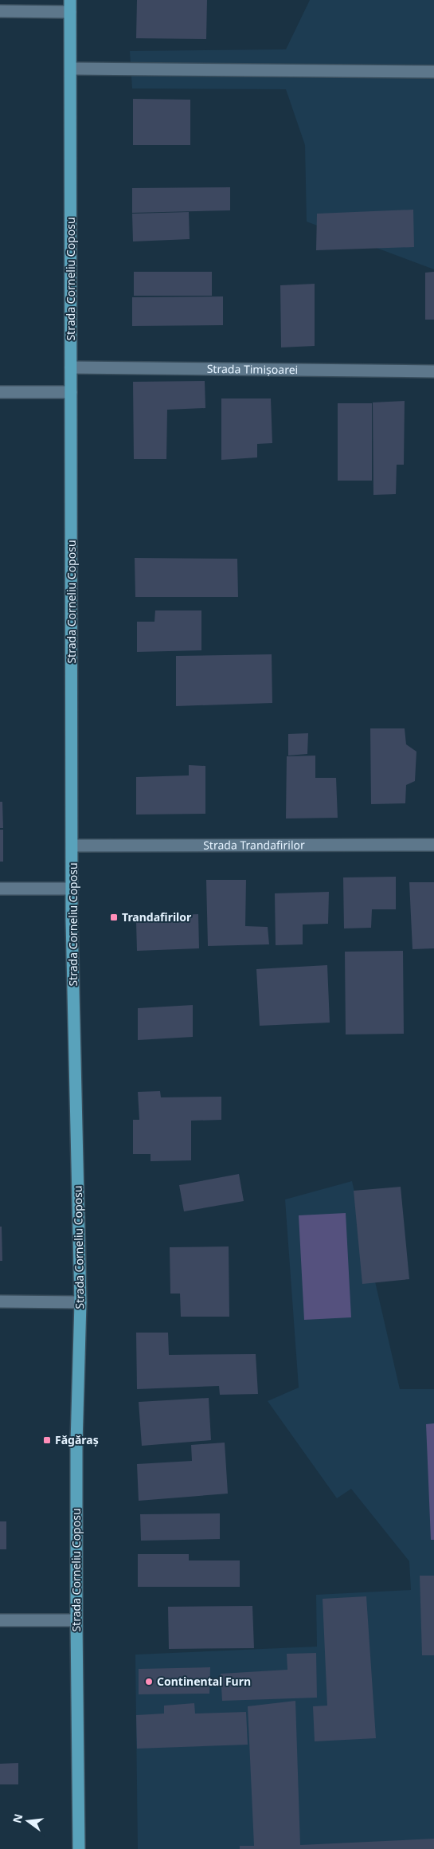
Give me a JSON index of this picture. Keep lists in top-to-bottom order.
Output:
{
  "streets": {
    "main road": ["Strada Corneliu Coposu"],
    "street": ["Strada Timișoarei", "Strada Trandafirilor"]
  },
  "crossings": [
    ["Strada Corneliu Coposu", "Strada Timișoarei"],
    ["Strada Corneliu Coposu", "Strada Trandafirilor"]
  ],
  "places": {
    "transit": ["Trandafirilor", "Făgăraș"],
    "other": ["Continental Furn"]
  },
  "north": "left"
}
